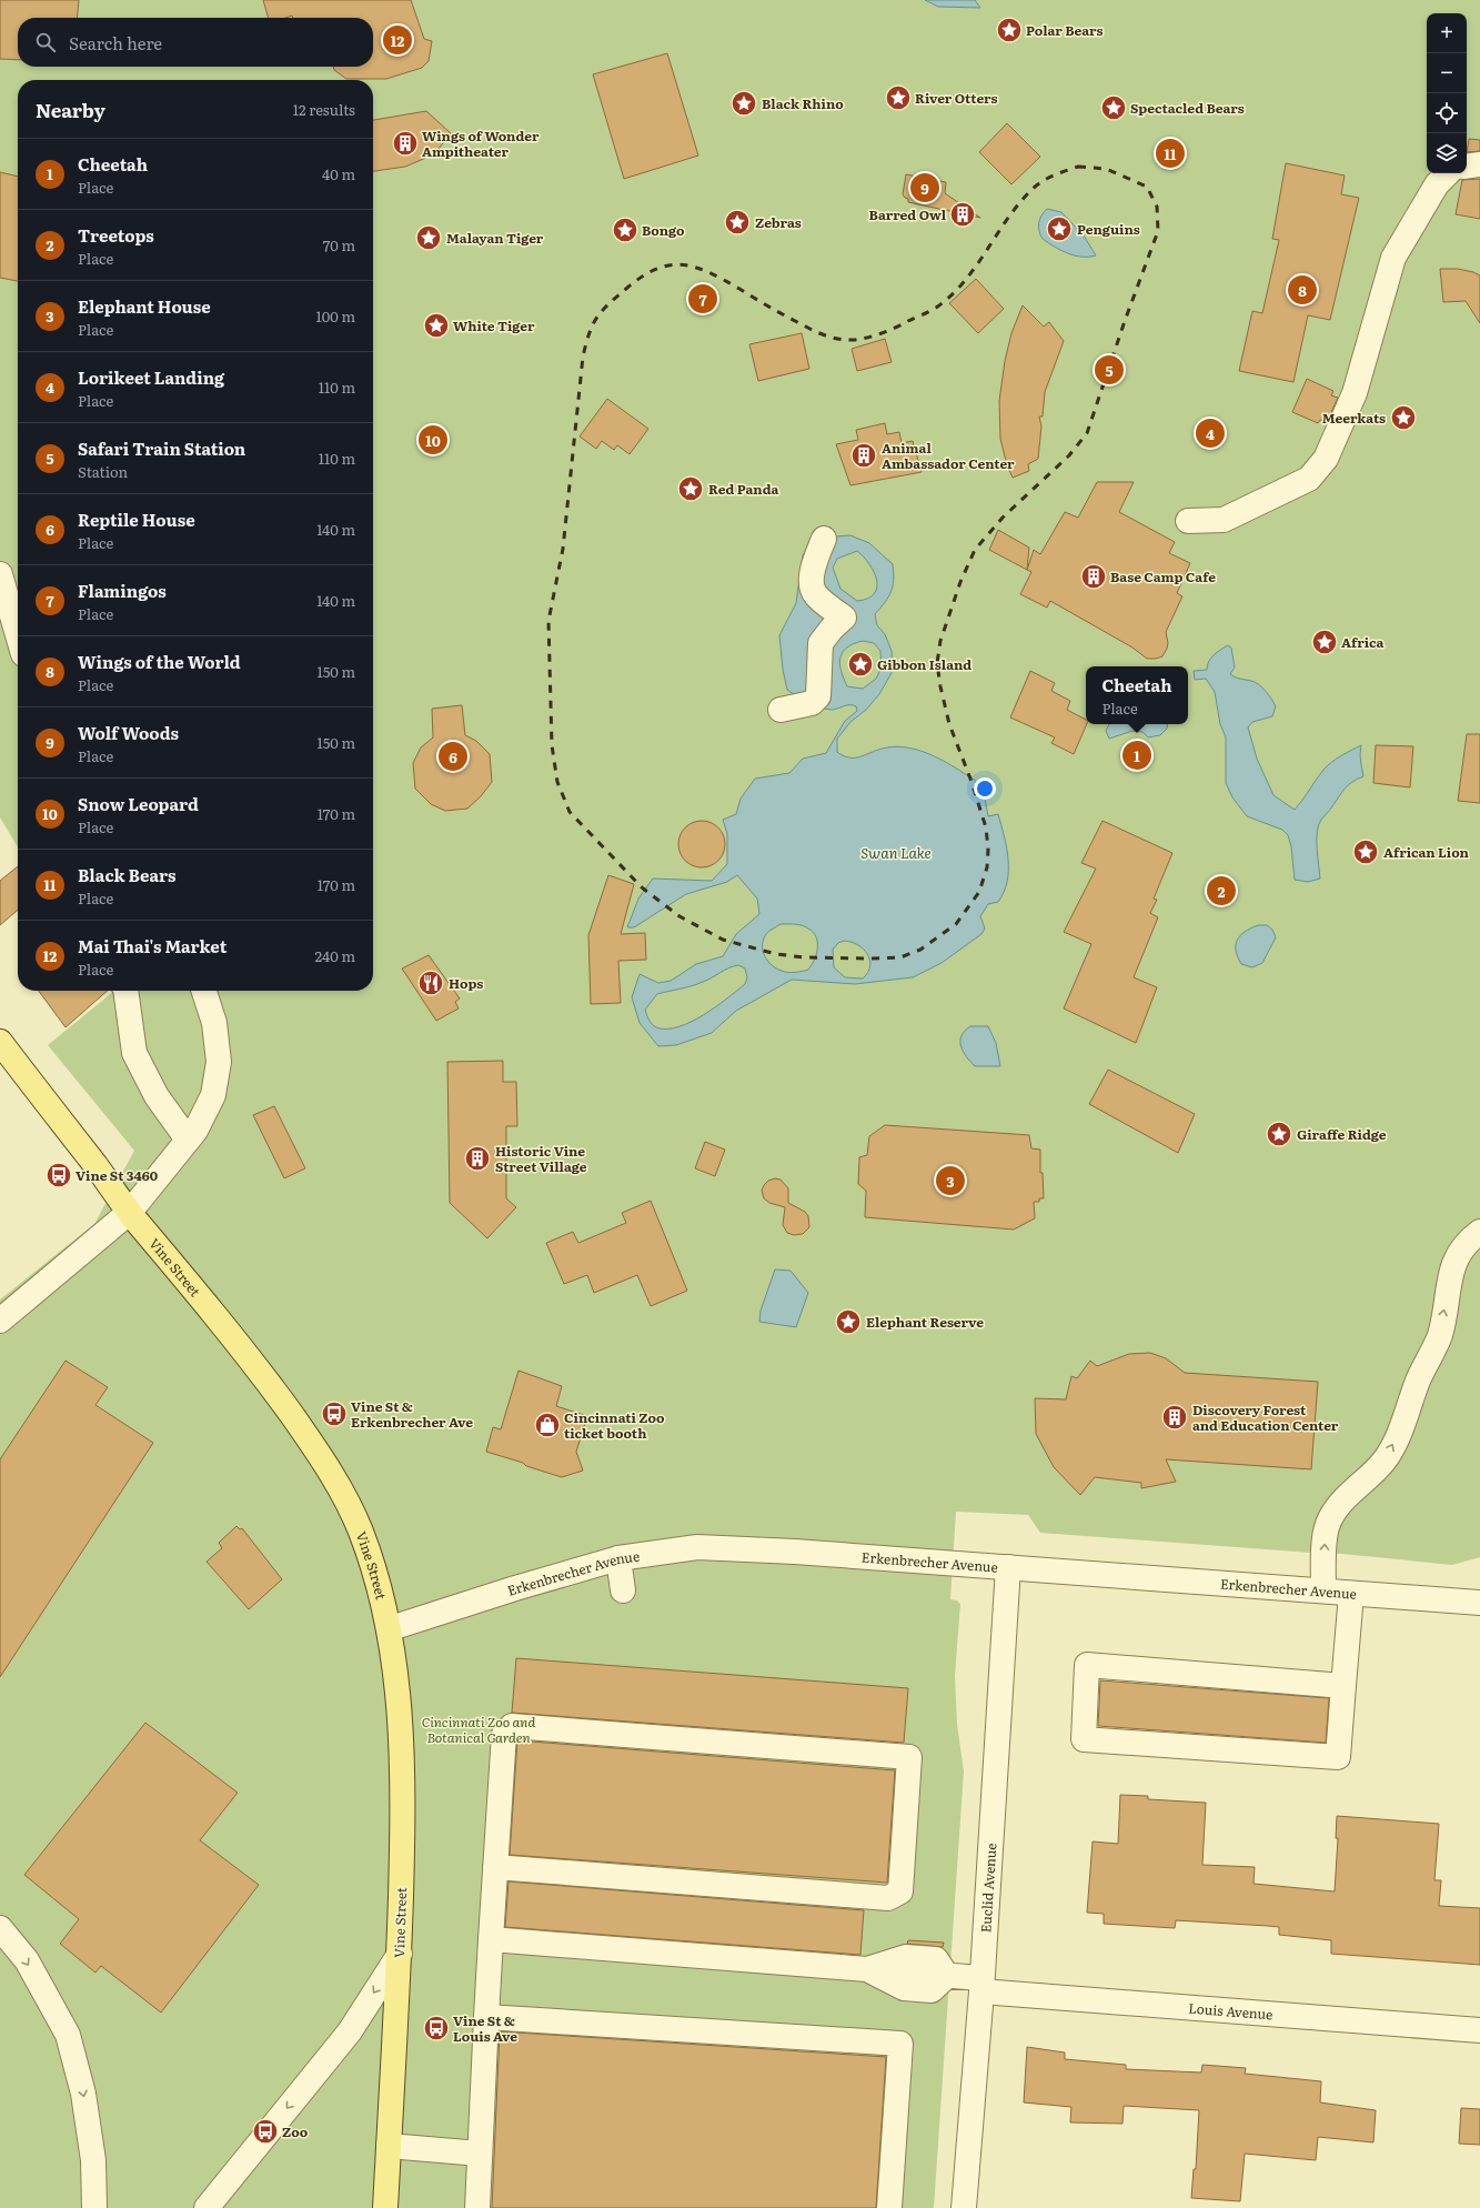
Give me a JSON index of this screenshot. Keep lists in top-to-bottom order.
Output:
{
  "streets": {
    "main road": ["Vine Street"],
    "street": ["Erkenbrecher Avenue", "Euclid Avenue", "Louis Avenue"]
  },
  "crossings": [
    ["Vine Street", "Erkenbrecher Avenue"],
    ["Erkenbrecher Avenue", "Euclid Avenue"],
    ["Euclid Avenue", "Louis Avenue"]
  ],
  "water": ["Swan Lake"],
  "parks": ["Cincinnati Zoo and Botanical Garden"],
  "places": {
    "place": [
      "Polar Bears",
      "River Otters",
      "Black Rhino",
      "Spectacled Bears",
      "Zebras",
      "Penguins",
      "Bongo",
      "Malayan Tiger",
      "White Tiger",
      "Meerkats",
      "Red Panda",
      "Africa",
      "Gibbon Island",
      "African Lion",
      "Giraffe Ridge",
      "Elephant Reserve"
    ],
    "building": [
      "Wings of Wonder Ampitheater",
      "Barred Owl",
      "Animal Ambassador Center",
      "Base Camp Cafe",
      "Historic Vine Street Village",
      "Discovery Forest and Education Center"
    ],
    "restaurant": ["Hops"],
    "bus stop": [
      "Vine St 3460",
      "Vine St & Erkenbrecher Ave",
      "Vine St & Louis Ave",
      "Zoo"
    ],
    "shop": ["Cincinnati Zoo ticket booth"]
  },
  "page": {
    "map_buttons": ["+", "−"],
    "search": "Search here",
    "pins": [
      "12",
      "11",
      "9",
      "8",
      "7",
      "5",
      "4",
      "10",
      "1",
      "6",
      "2",
      "3"
    ],
    "heading": ["Nearby", "12 results"],
    "list": [
      {
        "mark": "1",
        "name": "Cheetah",
        "note": "Place",
        "value": "40 m"
      },
      {
        "mark": "2",
        "name": "Treetops",
        "note": "Place",
        "value": "70 m"
      },
      {
        "mark": "3",
        "name": "Elephant House",
        "note": "Place",
        "value": "100 m"
      },
      {
        "mark": "4",
        "name": "Lorikeet Landing",
        "note": "Place",
        "value": "110 m"
      },
      {
        "mark": "5",
        "name": "Safari Train Station",
        "note": "Station",
        "value": "110 m"
      },
      {
        "mark": "6",
        "name": "Reptile House",
        "note": "Place",
        "value": "140 m"
      },
      {
        "mark": "7",
        "name": "Flamingos",
        "note": "Place",
        "value": "140 m"
      },
      {
        "mark": "8",
        "name": "Wings of the World",
        "note": "Place",
        "value": "150 m"
      },
      {
        "mark": "9",
        "name": "Wolf Woods",
        "note": "Place",
        "value": "150 m"
      },
      {
        "mark": "10",
        "name": "Snow Leopard",
        "note": "Place",
        "value": "170 m"
      },
      {
        "mark": "11",
        "name": "Black Bears",
        "note": "Place",
        "value": "170 m"
      },
      {
        "mark": "12",
        "name": "Mai Thai's Market",
        "note": "Place",
        "value": "240 m"
      }
    ],
    "popup": ["Cheetah", "Place"]
  }
}
